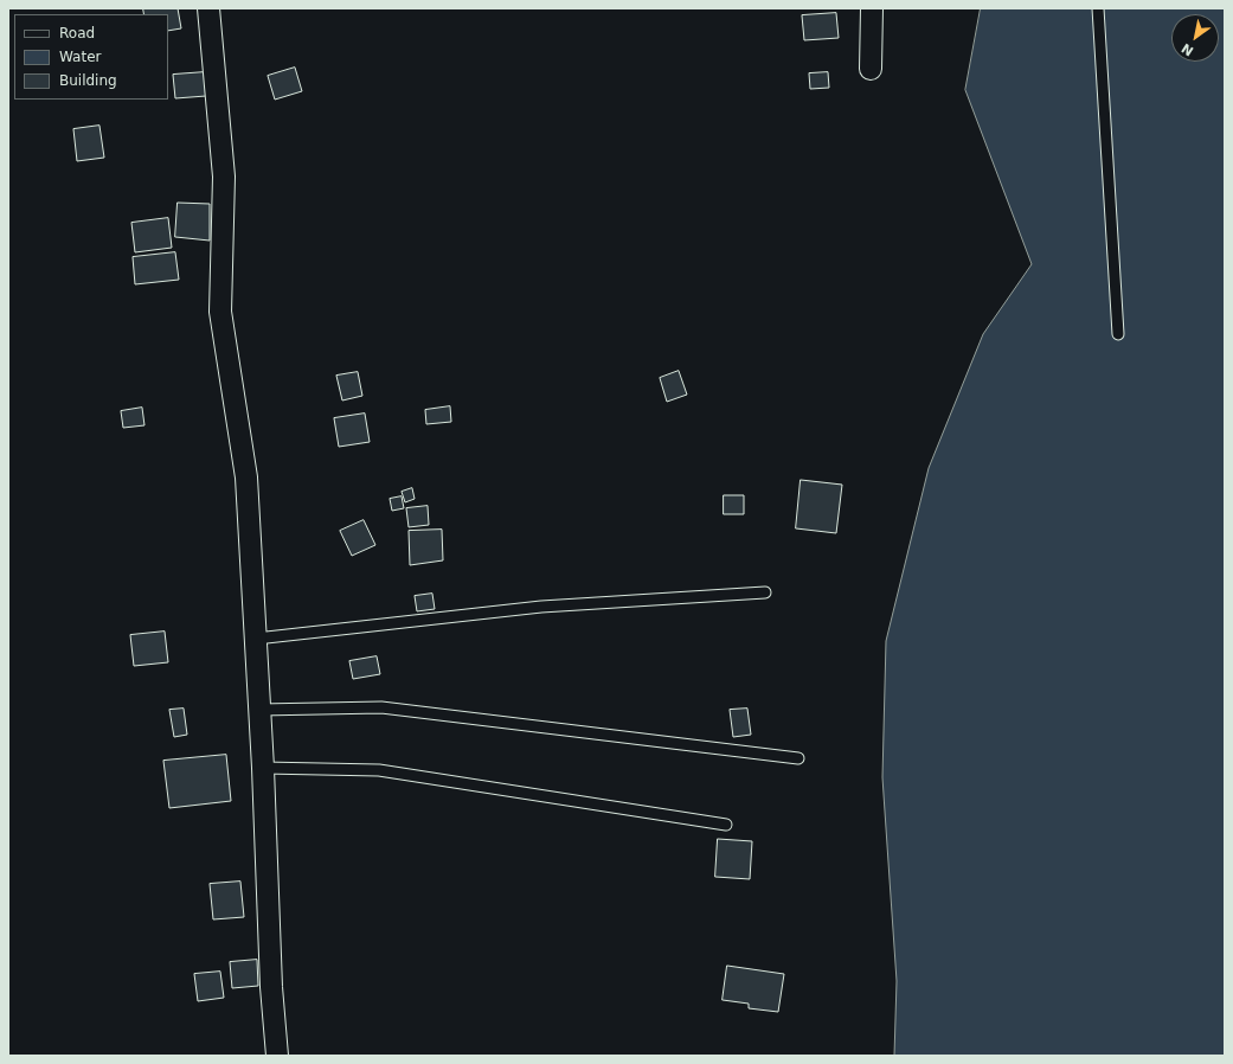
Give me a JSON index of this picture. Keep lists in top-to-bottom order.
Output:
{
  "legend": ["Road", "Water", "Building"],
  "north": "bottom left"
}
